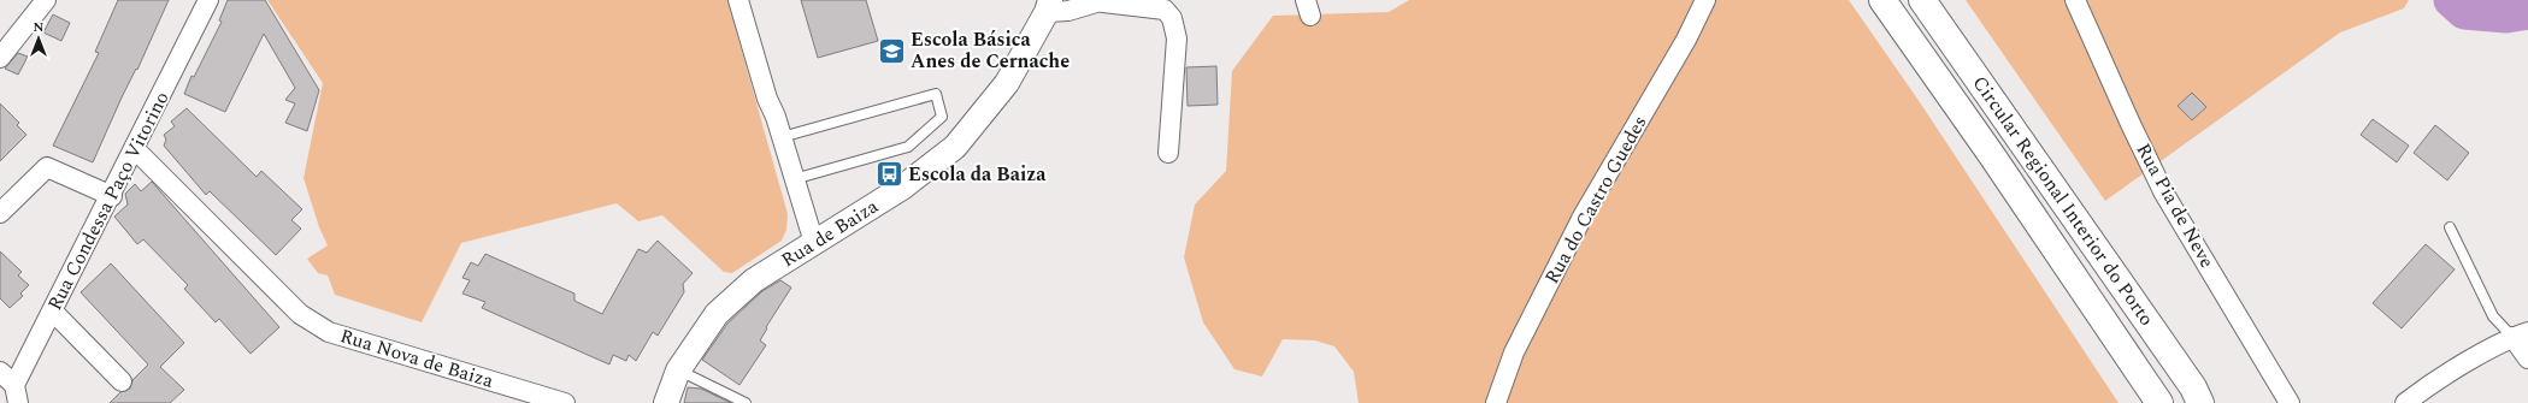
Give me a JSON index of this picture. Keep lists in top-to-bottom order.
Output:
{
  "streets": {
    "highway": ["Circular Regional Interior do Porto"],
    "street": [
      "Rua do Castro Guedes",
      "Rua Condessa Paço Vitorino",
      "Rua Pia de Neve",
      "Rua de Baiza",
      "Rua Nova de Baiza"
    ]
  },
  "crossings": [
    ["Rua Condessa Paço Vitorino", "Rua Nova de Baiza"]
  ],
  "places": {
    "school or university": ["Escola Básica Anes de Cernache"],
    "bus stop": ["Escola da Baiza"]
  },
  "north": "top"
}
